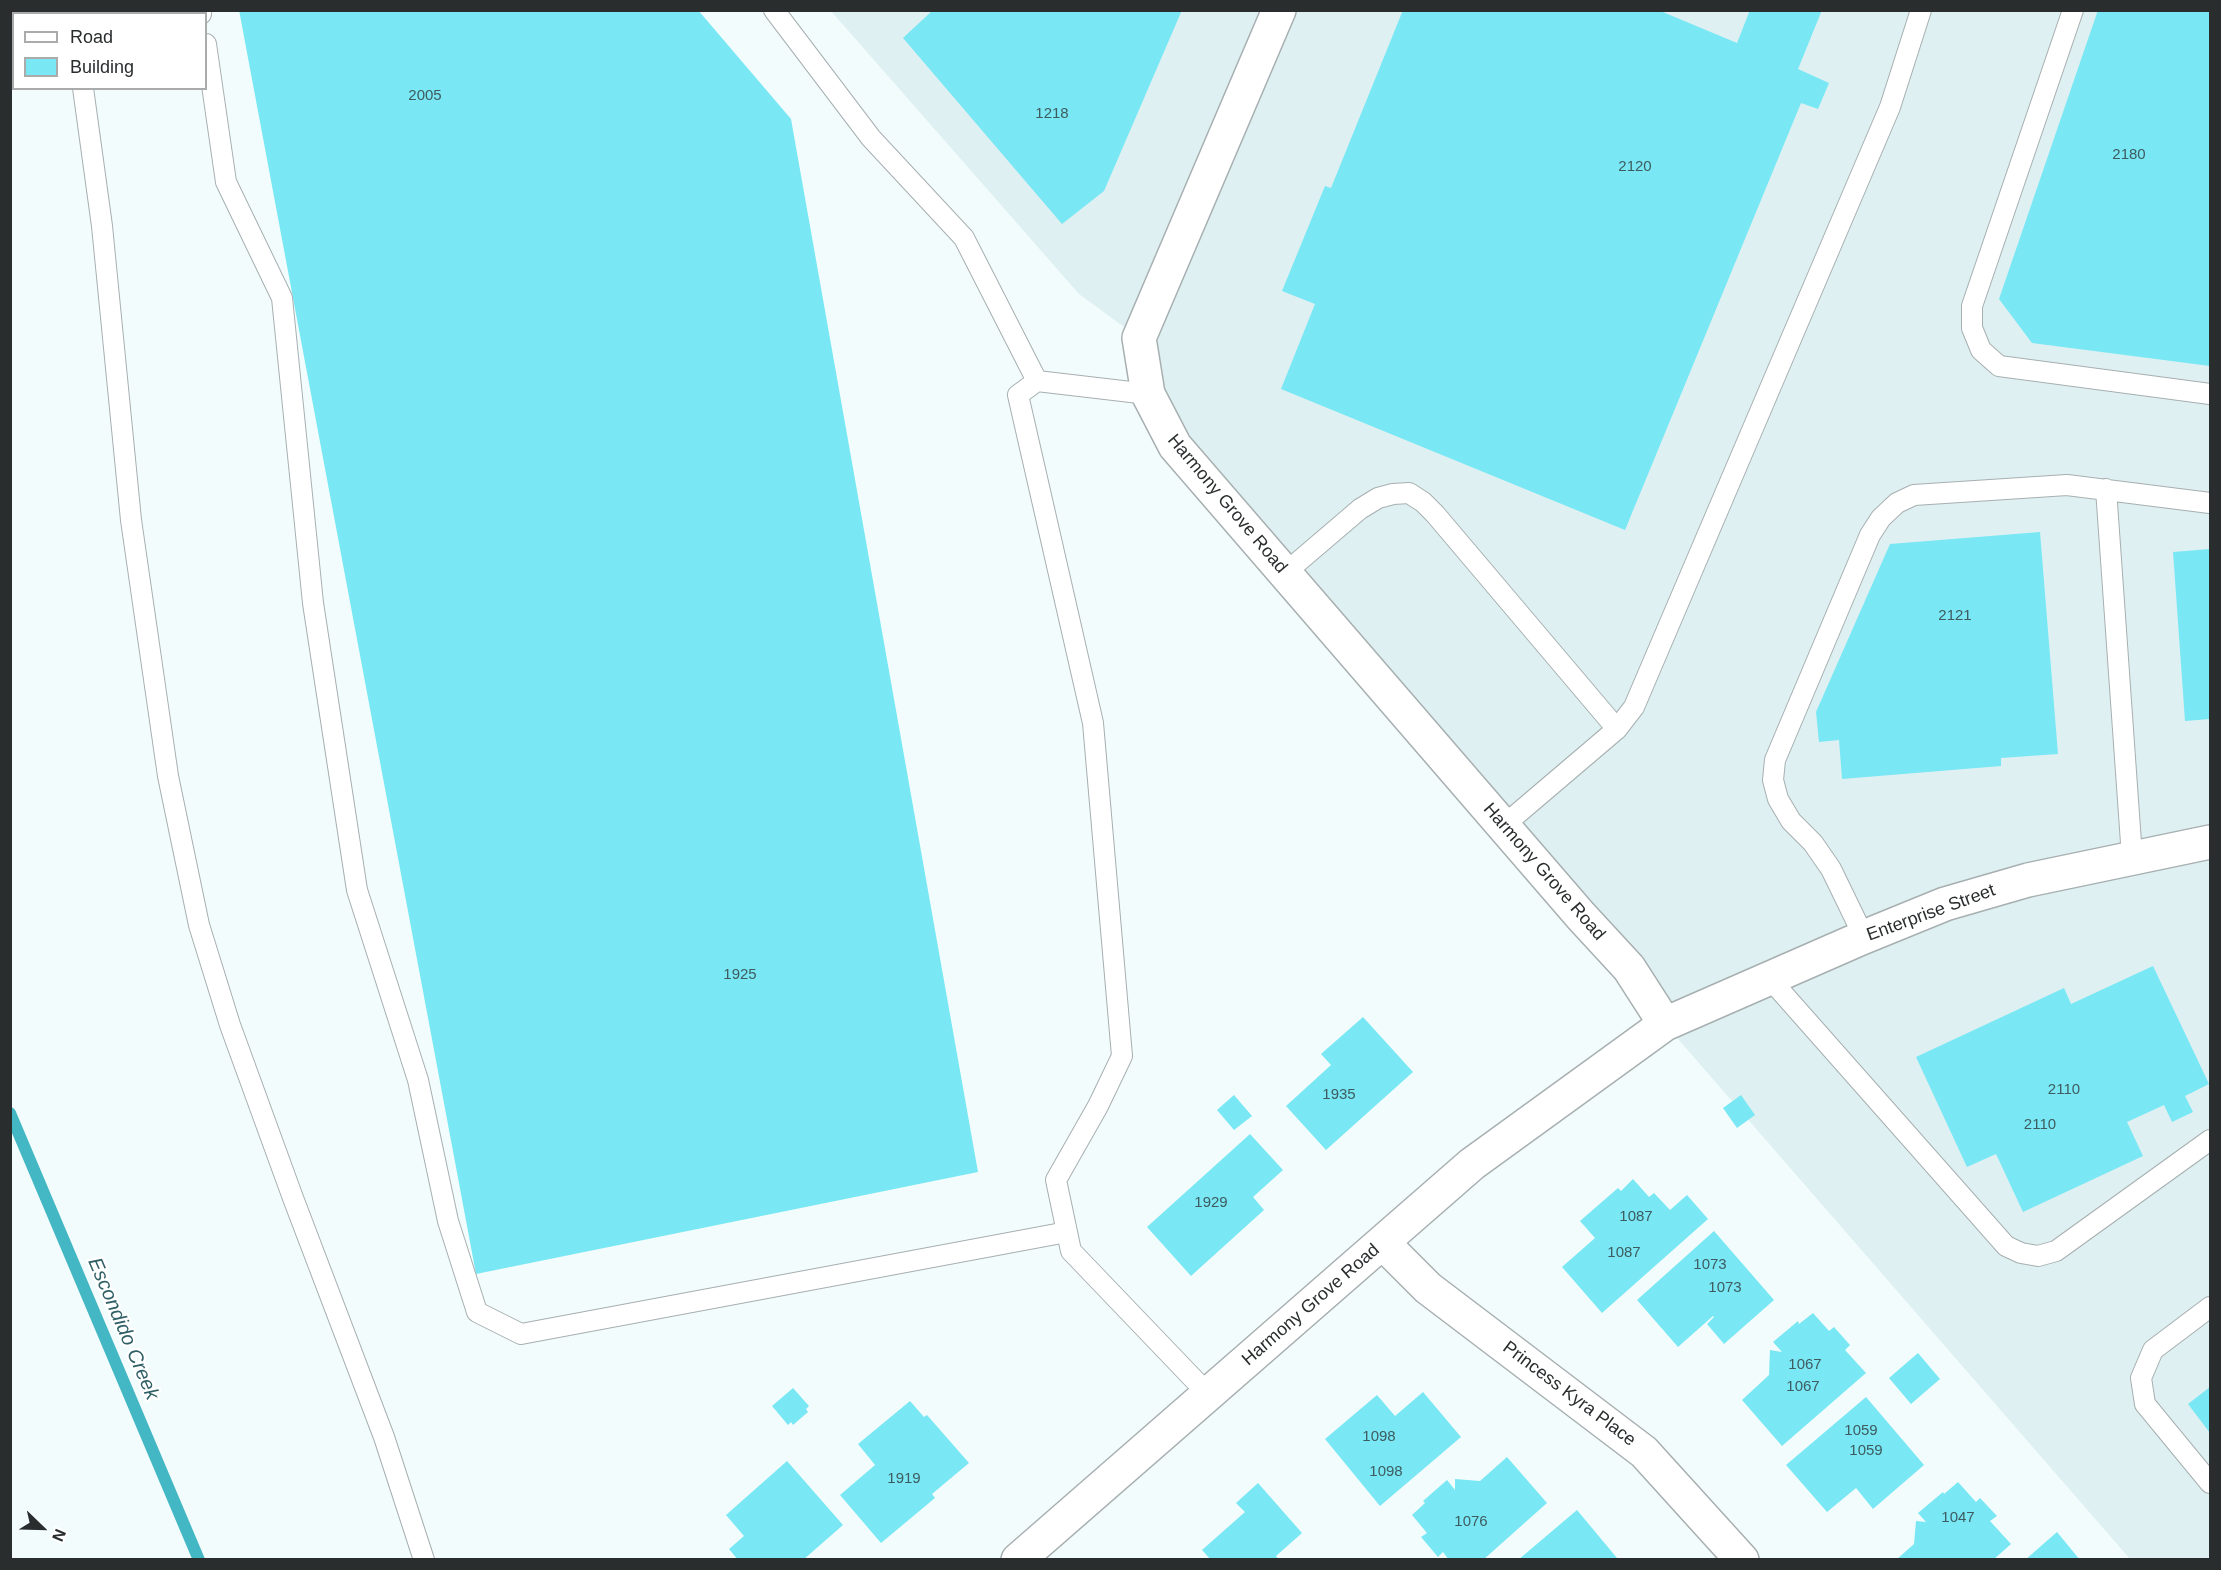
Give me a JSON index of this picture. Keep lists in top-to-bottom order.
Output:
{
  "streets": {
    "street": ["Harmony Grove Road", "Enterprise Street", "Princess Kyra Place"]
  },
  "crossings": [
    ["Harmony Grove Road", "Enterprise Street"],
    ["Harmony Grove Road", "Princess Kyra Place"]
  ],
  "water": ["Escondido Creek"],
  "house_numbers": [
    "2005",
    "1218",
    "2180",
    "2120",
    "2121",
    "1925",
    "2110",
    "1935",
    "2110",
    "1929",
    "1087",
    "1087",
    "1073",
    "1073",
    "1067",
    "1067",
    "1059",
    "1098",
    "1059",
    "1098",
    "1919",
    "1047",
    "1076"
  ],
  "legend": ["Road", "Building"],
  "north": "bottom right"
}
